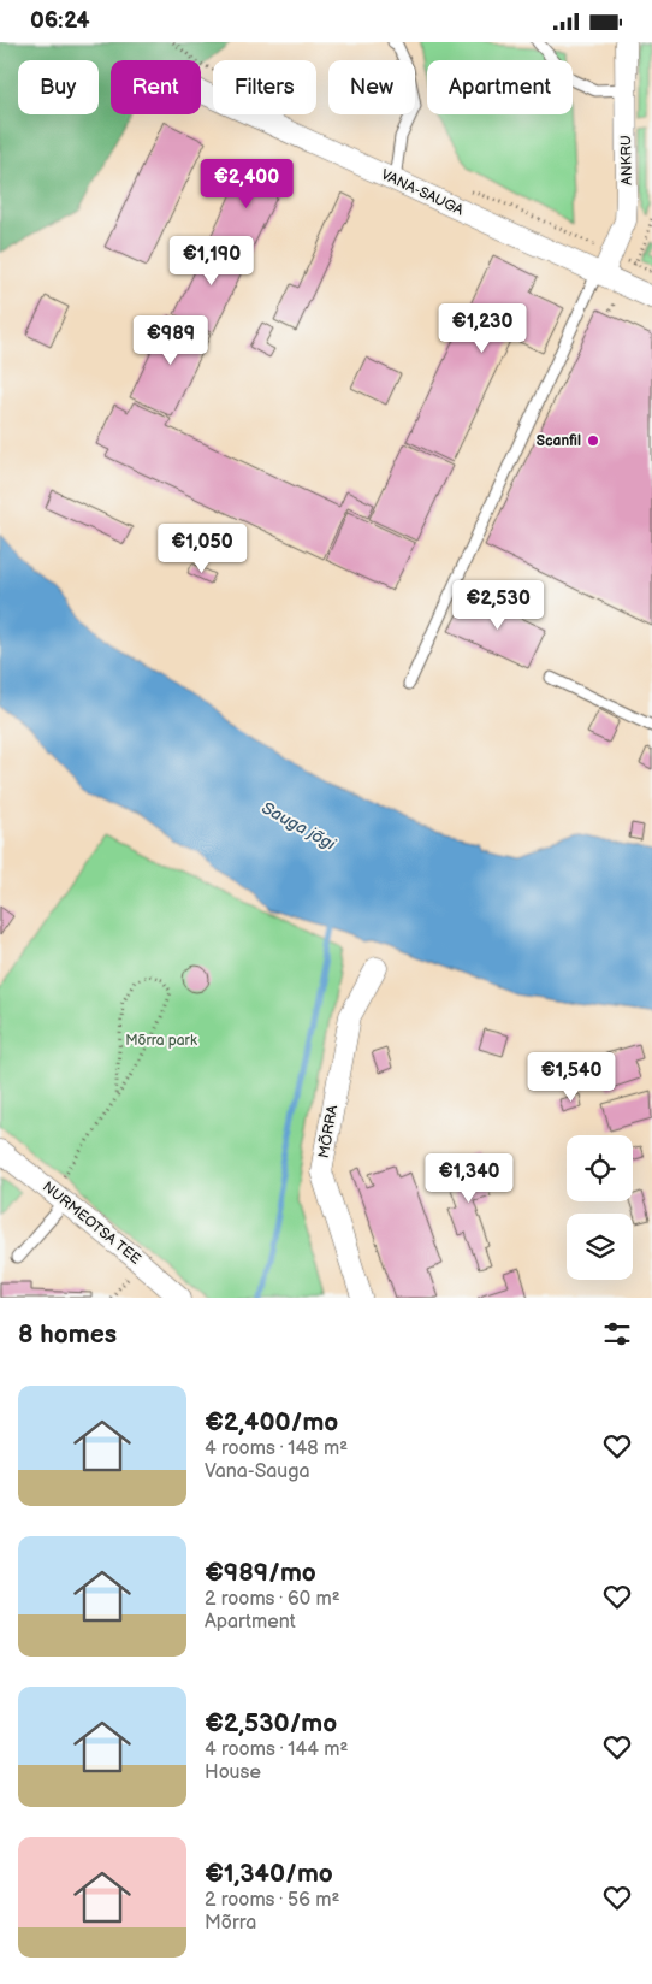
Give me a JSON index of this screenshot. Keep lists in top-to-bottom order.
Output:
{
  "streets": {
    "street": [
      "ANKRU",
      "VANA-SAUGA",
      "MÕRRA",
      "NURMEOTSA TEE"
    ]
  },
  "crossings": [
    ["ANKRU", "VANA-SAUGA"]
  ],
  "water": ["Sauga jõgi"],
  "parks": ["Mõrra park"],
  "places": ["Scanfil"],
  "page": {
    "status": "06:24",
    "chip": [
      "Buy",
      "Rent",
      "Filters",
      "New",
      "Apartment"
    ],
    "price": [
      "€2,400",
      "€1,190",
      "€1,230",
      "€989",
      "€1,050",
      "€2,530",
      "€1,540",
      "€1,340"
    ],
    "heading": "8 homes",
    "list": [
      {
        "name": "€2,400/mo",
        "note": "4 rooms · 148 m² · Vana-Sauga"
      },
      {
        "name": "€989/mo",
        "note": "2 rooms · 60 m² · Apartment"
      },
      {
        "name": "€2,530/mo",
        "note": "4 rooms · 144 m² · House"
      },
      {
        "name": "€1,340/mo",
        "note": "2 rooms · 56 m² · Mõrra"
      }
    ]
  }
}
